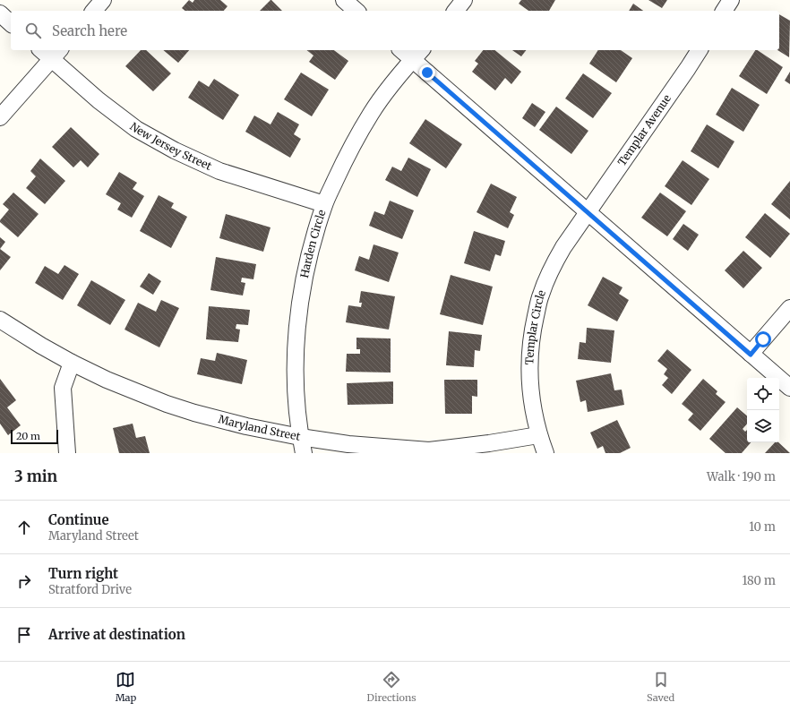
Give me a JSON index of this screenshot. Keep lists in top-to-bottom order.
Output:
{
  "streets": {
    "street": [
      "Templar Avenue",
      "New Jersey Street",
      "Harden Circle",
      "Templar Circle",
      "Maryland Street"
    ]
  },
  "crossings": [
    ["Templar Avenue", "Templar Circle"],
    ["New Jersey Street", "Harden Circle"],
    ["Harden Circle", "Maryland Street"],
    ["Templar Circle", "Maryland Street"]
  ],
  "scale_bar": "20 m",
  "page": {
    "search": "Search here",
    "scale": "20 m",
    "heading": ["3 min", "Walk · 190 m"],
    "list": [
      ["Continue", "Maryland Street", "10 m"],
      ["Turn right", "Stratford Drive", "180 m"],
      "Arrive at destination"
    ],
    "nav": ["Map", "Directions", "Saved"]
  }
}
